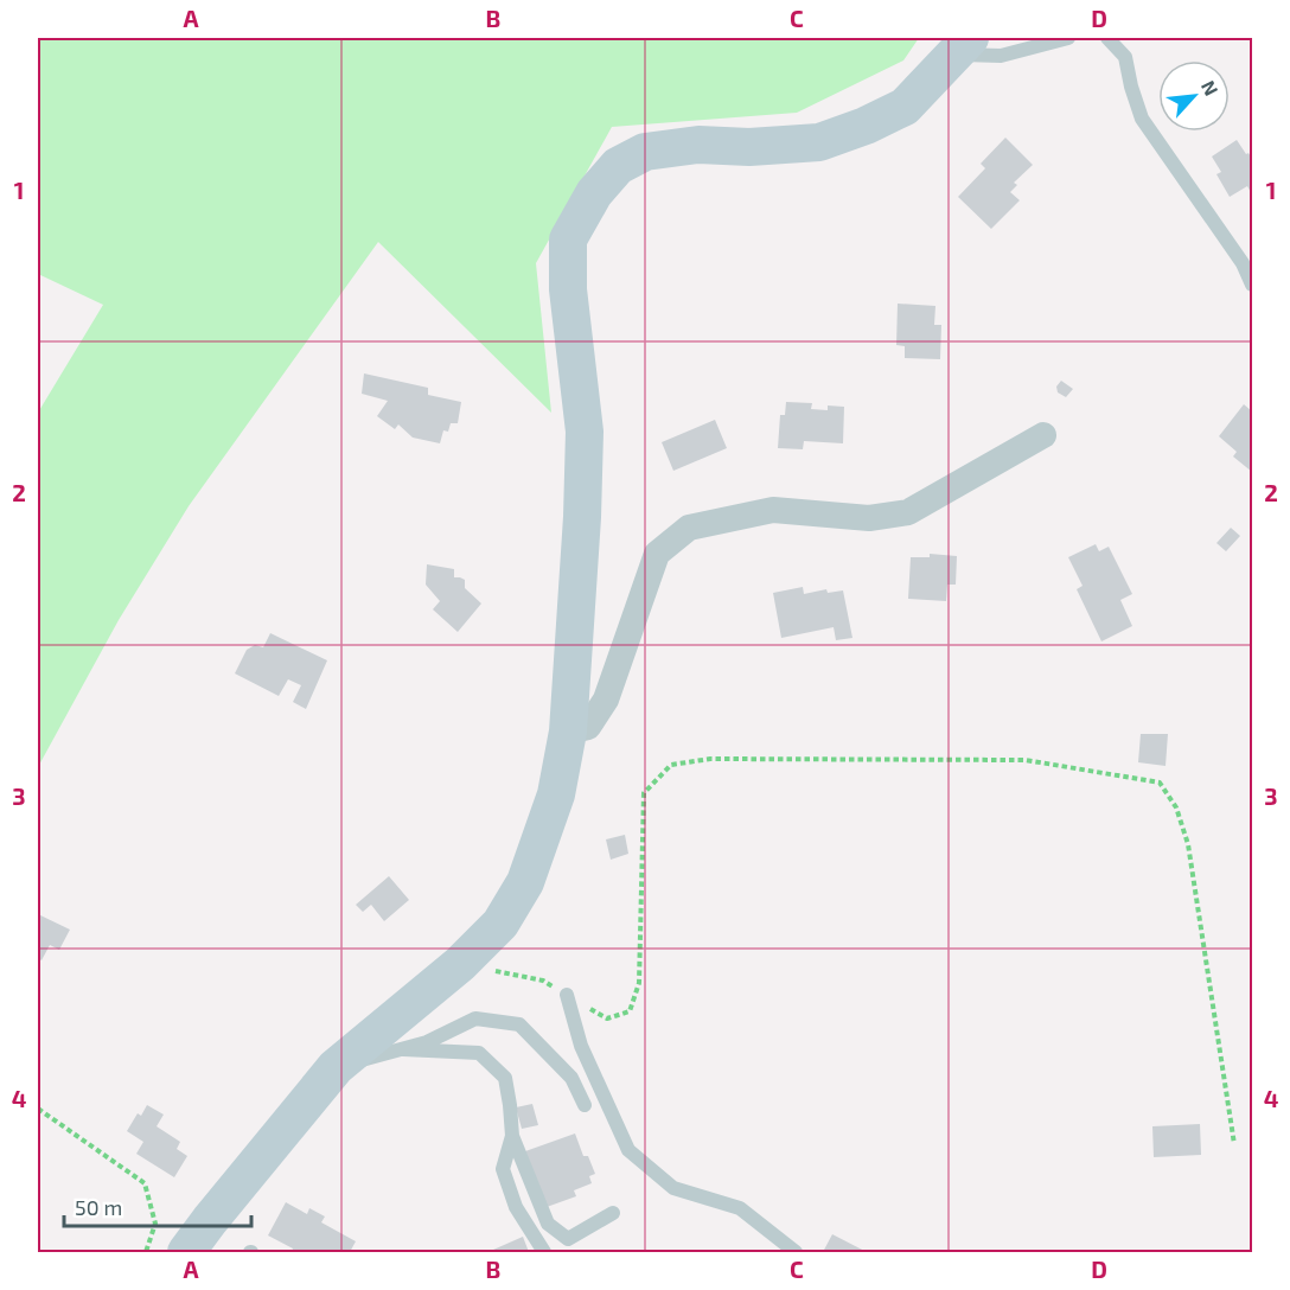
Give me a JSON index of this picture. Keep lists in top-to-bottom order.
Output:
{
  "scale_bar": "50 m",
  "north": "top right",
  "grid": {
    "columns": [
      "A",
      "B",
      "C",
      "D"
    ],
    "rows": [
      "1",
      "2",
      "3",
      "4"
    ]
  }
}
